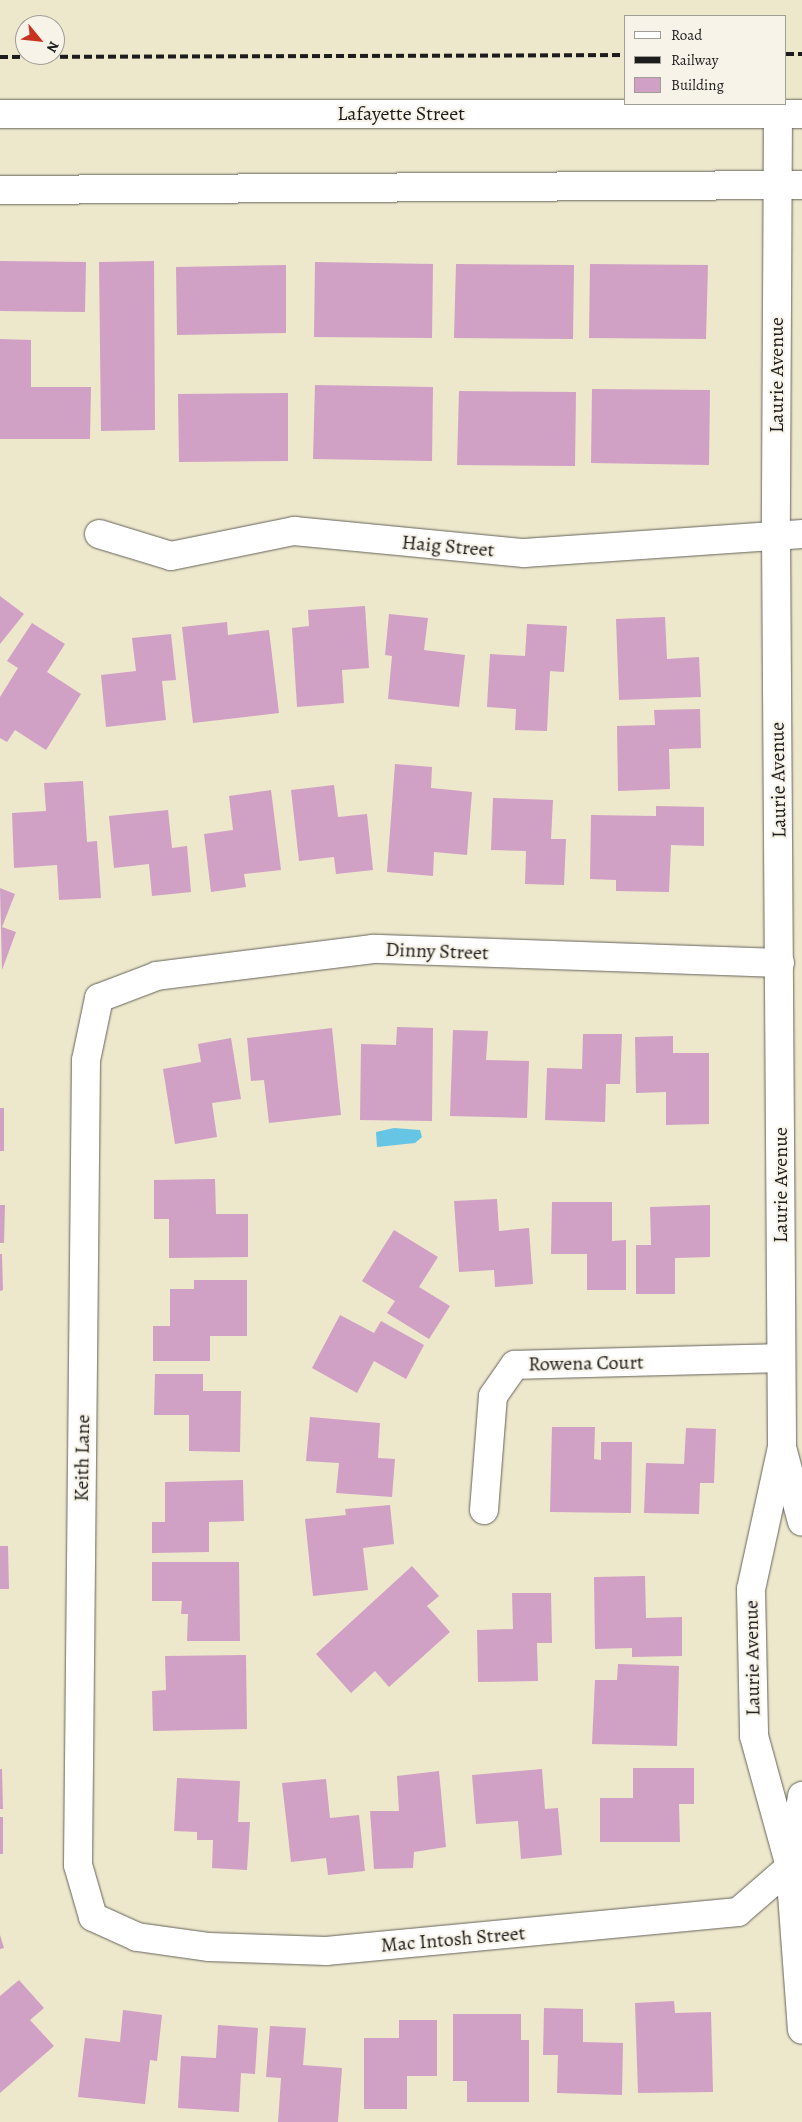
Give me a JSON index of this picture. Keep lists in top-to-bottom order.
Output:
{
  "streets": {
    "street": [
      "Lafayette Street",
      "Laurie Avenue",
      "Haig Street",
      "Dinny Street",
      "Rowena Court",
      "Keith Lane",
      "Mac Intosh Street"
    ]
  },
  "crossings": [
    ["Lafayette Street", "Laurie Avenue"],
    ["Laurie Avenue", "Haig Street"],
    ["Laurie Avenue", "Dinny Street"],
    ["Laurie Avenue", "Rowena Court"],
    ["Laurie Avenue", "Mac Intosh Street"],
    ["Dinny Street", "Keith Lane"],
    ["Keith Lane", "Mac Intosh Street"]
  ],
  "legend": ["Road", "Railway", "Building"],
  "north": "bottom right"
}
